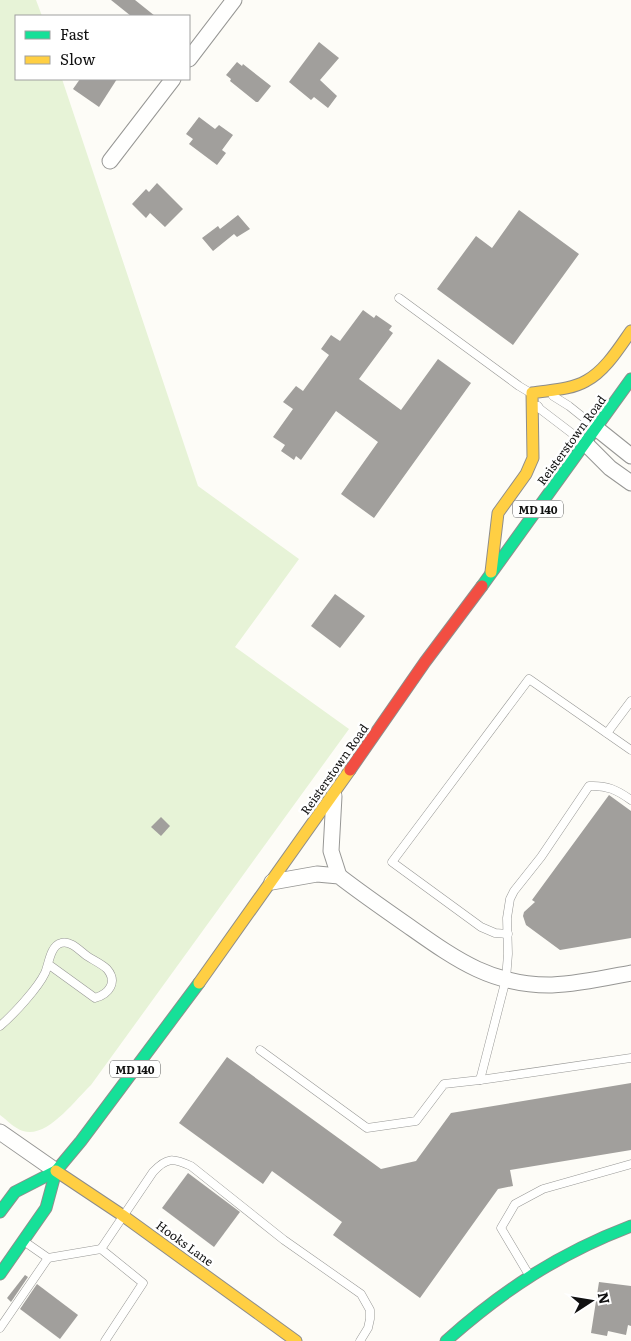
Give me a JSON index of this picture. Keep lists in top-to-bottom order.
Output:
{
  "streets": {
    "main road": ["Reisterstown Road", "MD 140", "Hooks Lane"]
  },
  "crossings": [
    ["Reisterstown Road", "Hooks Lane"]
  ],
  "legend": ["Fast", "Slow"],
  "north": "right"
}
